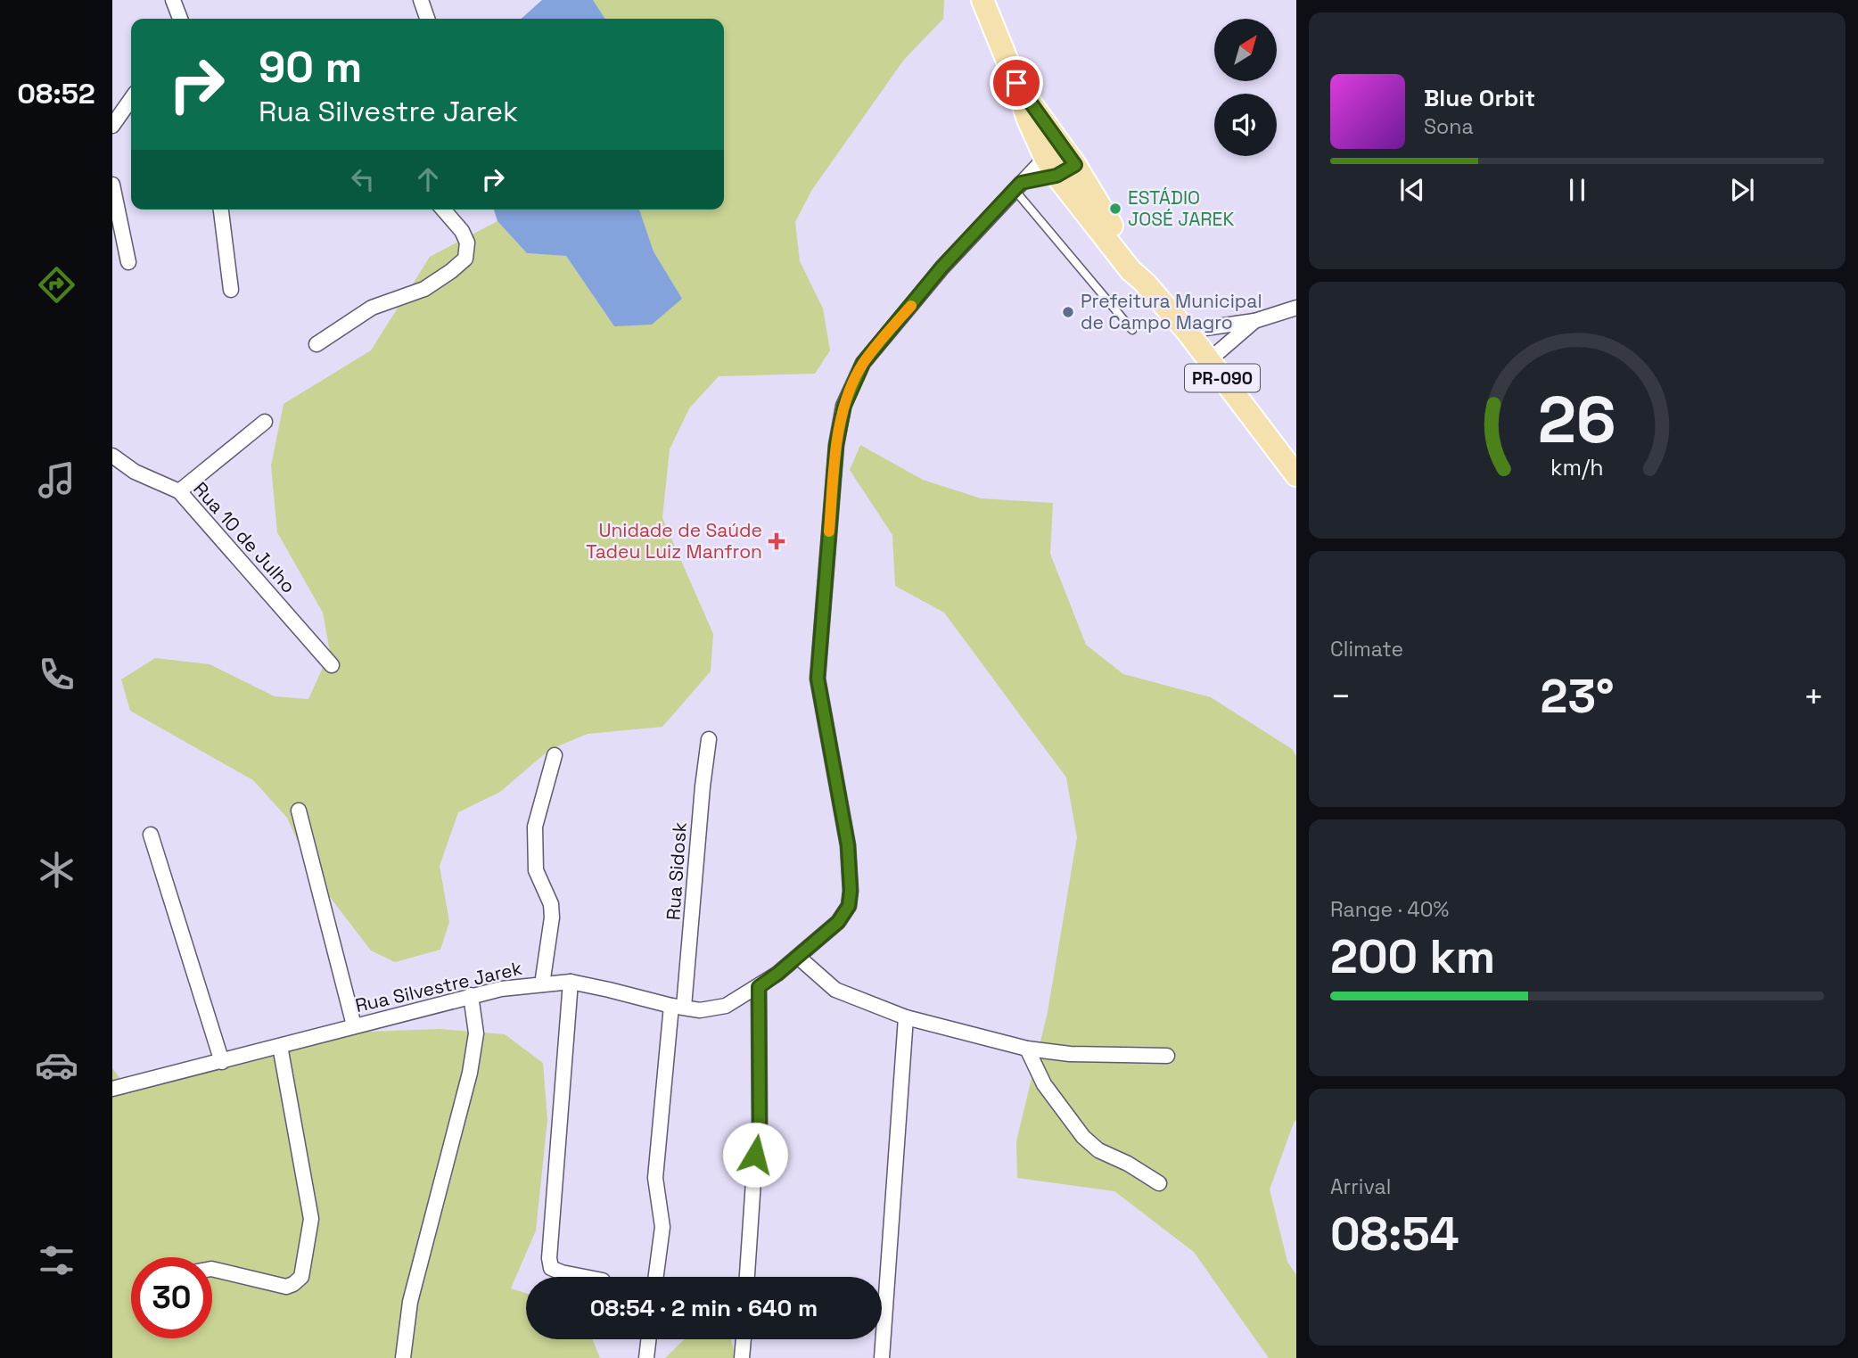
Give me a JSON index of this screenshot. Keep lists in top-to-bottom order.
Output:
{
  "streets": {
    "main road": ["PR-090"],
    "street": ["Rua 10 de Julho", "Rua Sidosk", "Rua Silvestre Jarek"]
  },
  "crossings": [
    ["PR-090", "Rua Silvestre Jarek"],
    ["Rua Sidosk", "Rua Silvestre Jarek"]
  ],
  "places": {
    "other": ["ESTÁDIO JOSÉ JAREK", "Prefeitura Municipal de Campo Magro"],
    "health": ["Unidade de Saúde Tadeu Luiz Manfron"]
  },
  "north": "top right",
  "page": {
    "tabs": "08:52",
    "turn": ["90 m", "Rua Silvestre Jarek"],
    "song": ["Blue Orbit", "Sona"],
    "tile": [
      "Climate",
      ["Range · 40%", "200 km"],
      ["Arrival", "08:54"]
    ],
    "heat": ["−", "23°", "+"],
    "limit": "30",
    "trip": "08:54 · 2 min · 640 m",
    "gauge": ["26", "km/h"]
  }
}
